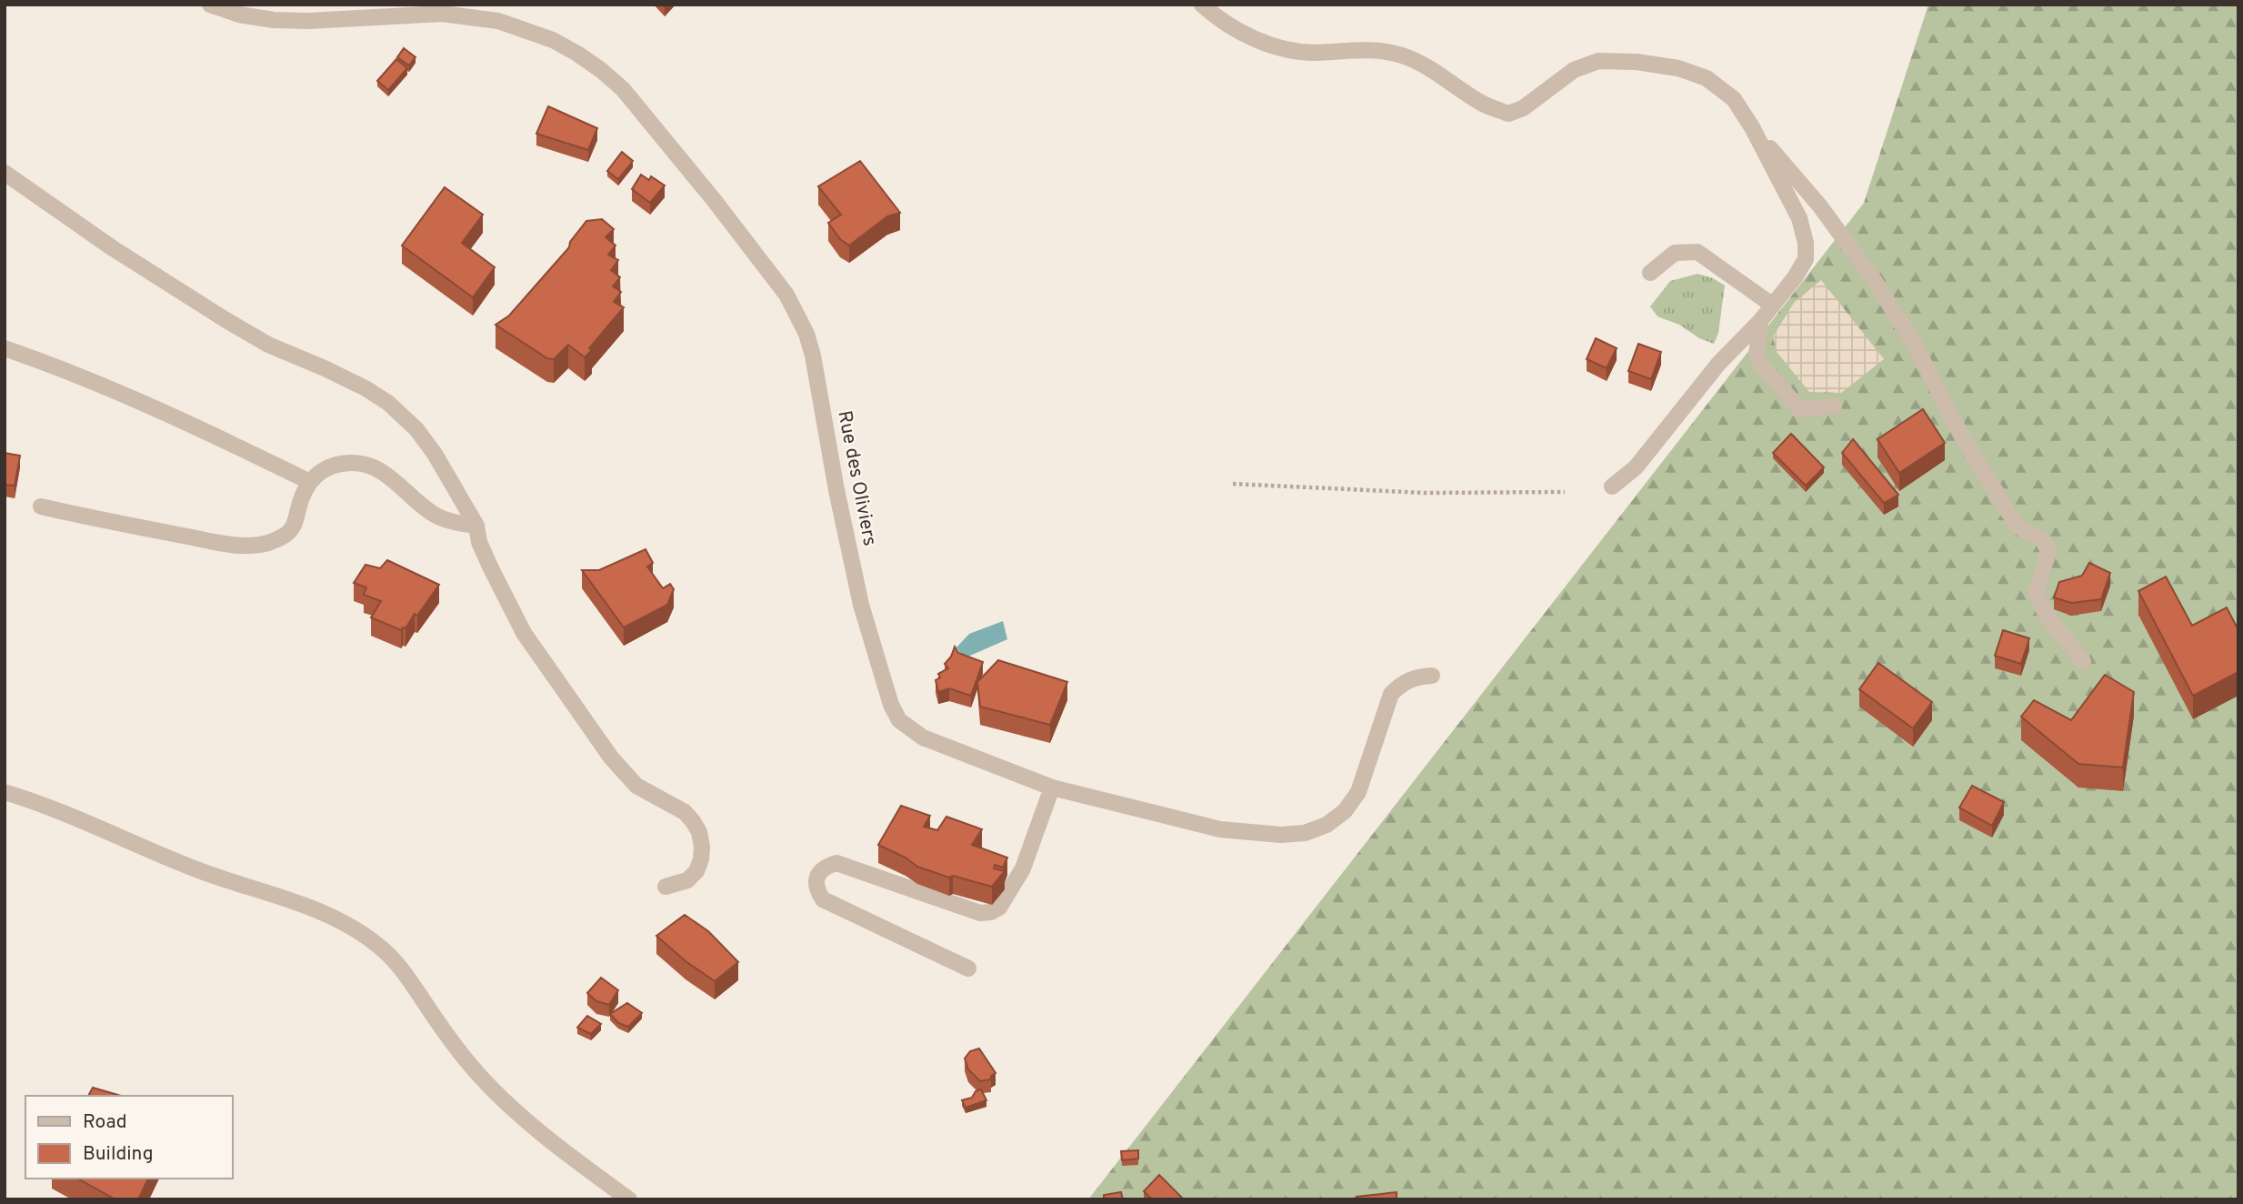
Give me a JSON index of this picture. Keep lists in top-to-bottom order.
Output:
{
  "streets": {
    "street": ["Rue des Oliviers"]
  },
  "legend": ["Road", "Building"]
}
